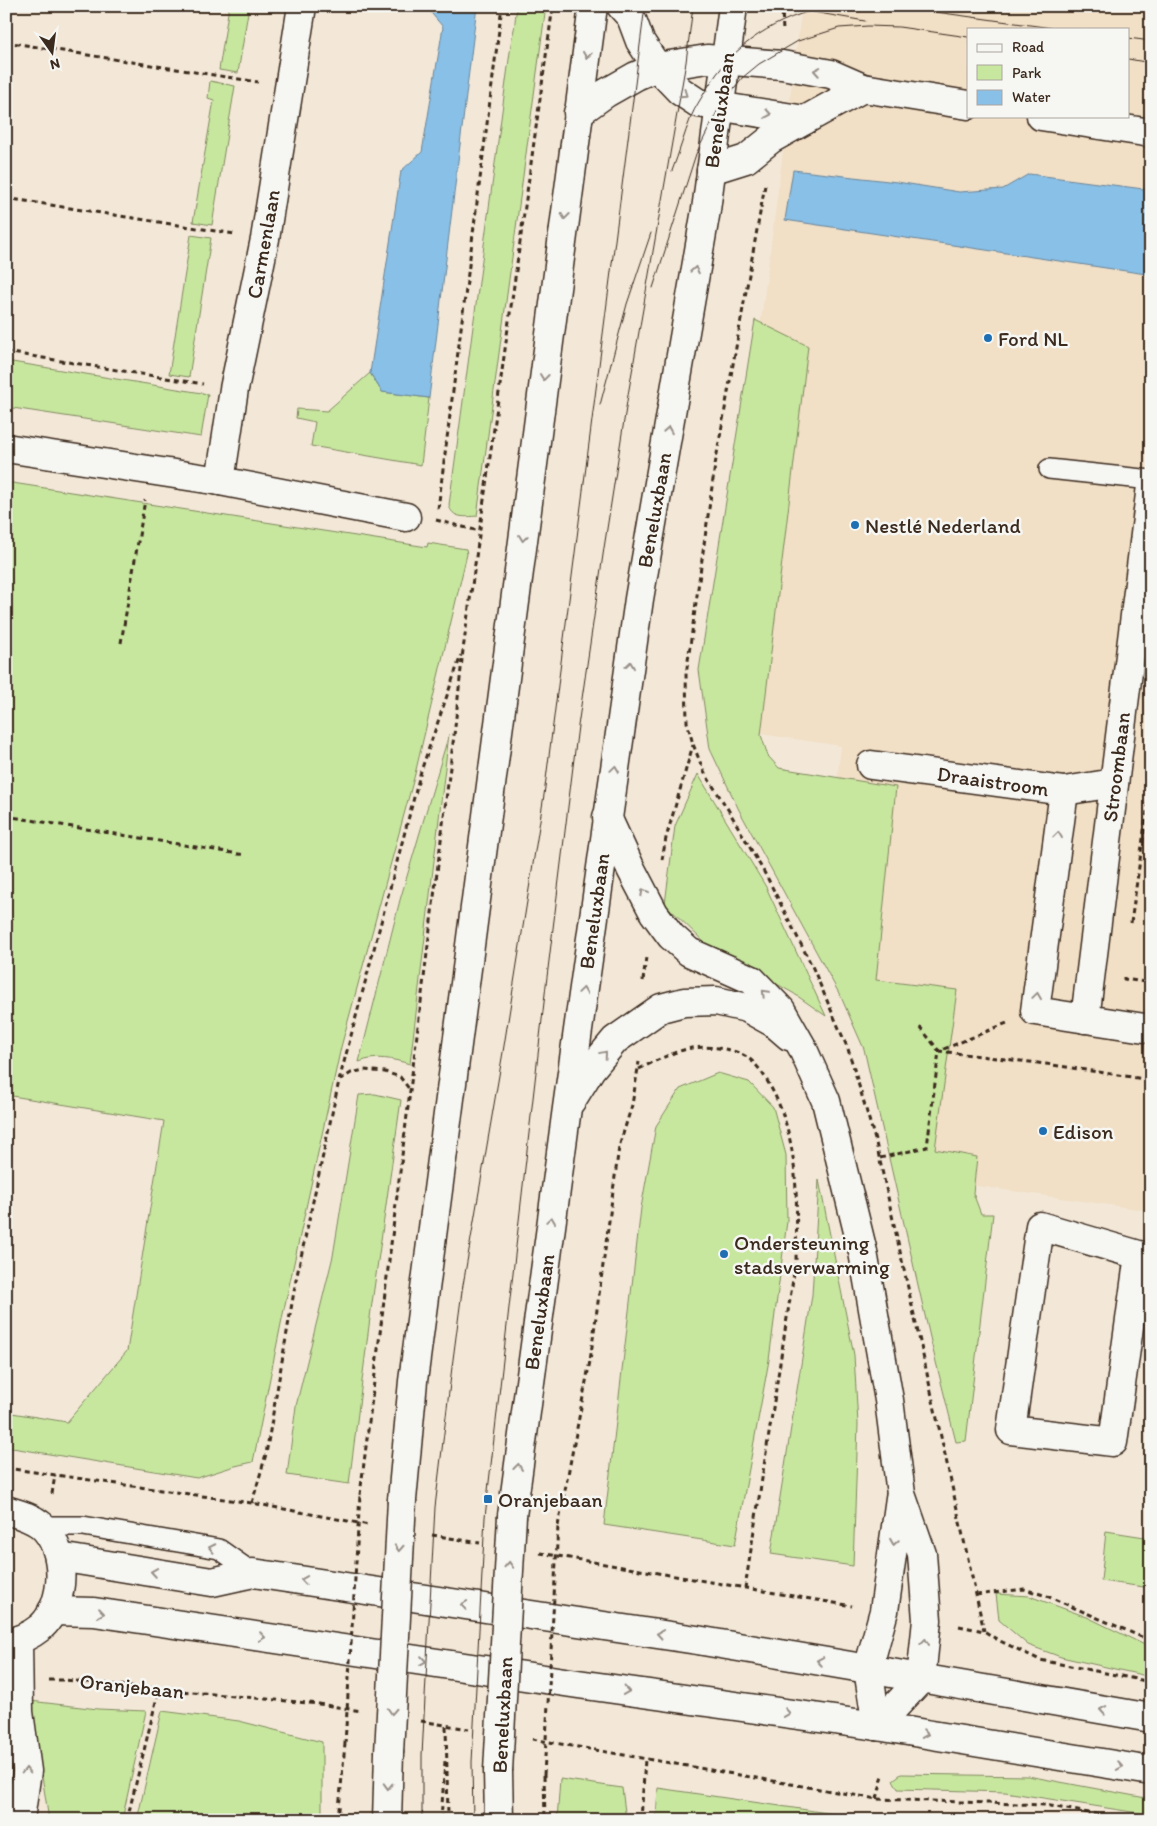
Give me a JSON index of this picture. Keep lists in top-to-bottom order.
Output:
{
  "streets": {
    "main road": [
      "Beneluxbaan",
      "Carmenlaan",
      "Stroombaan",
      "Draaistroom"
    ],
    "path": ["Oranjebaan"]
  },
  "crossings": [
    ["Stroombaan", "Draaistroom"]
  ],
  "places": {
    "other": [
      "Ford NL",
      "Nestlé Nederland",
      "Edison",
      "Ondersteuning stadsverwarming"
    ],
    "transit": ["Oranjebaan"]
  },
  "legend": ["Road", "Park", "Water"],
  "north": "bottom"
}
